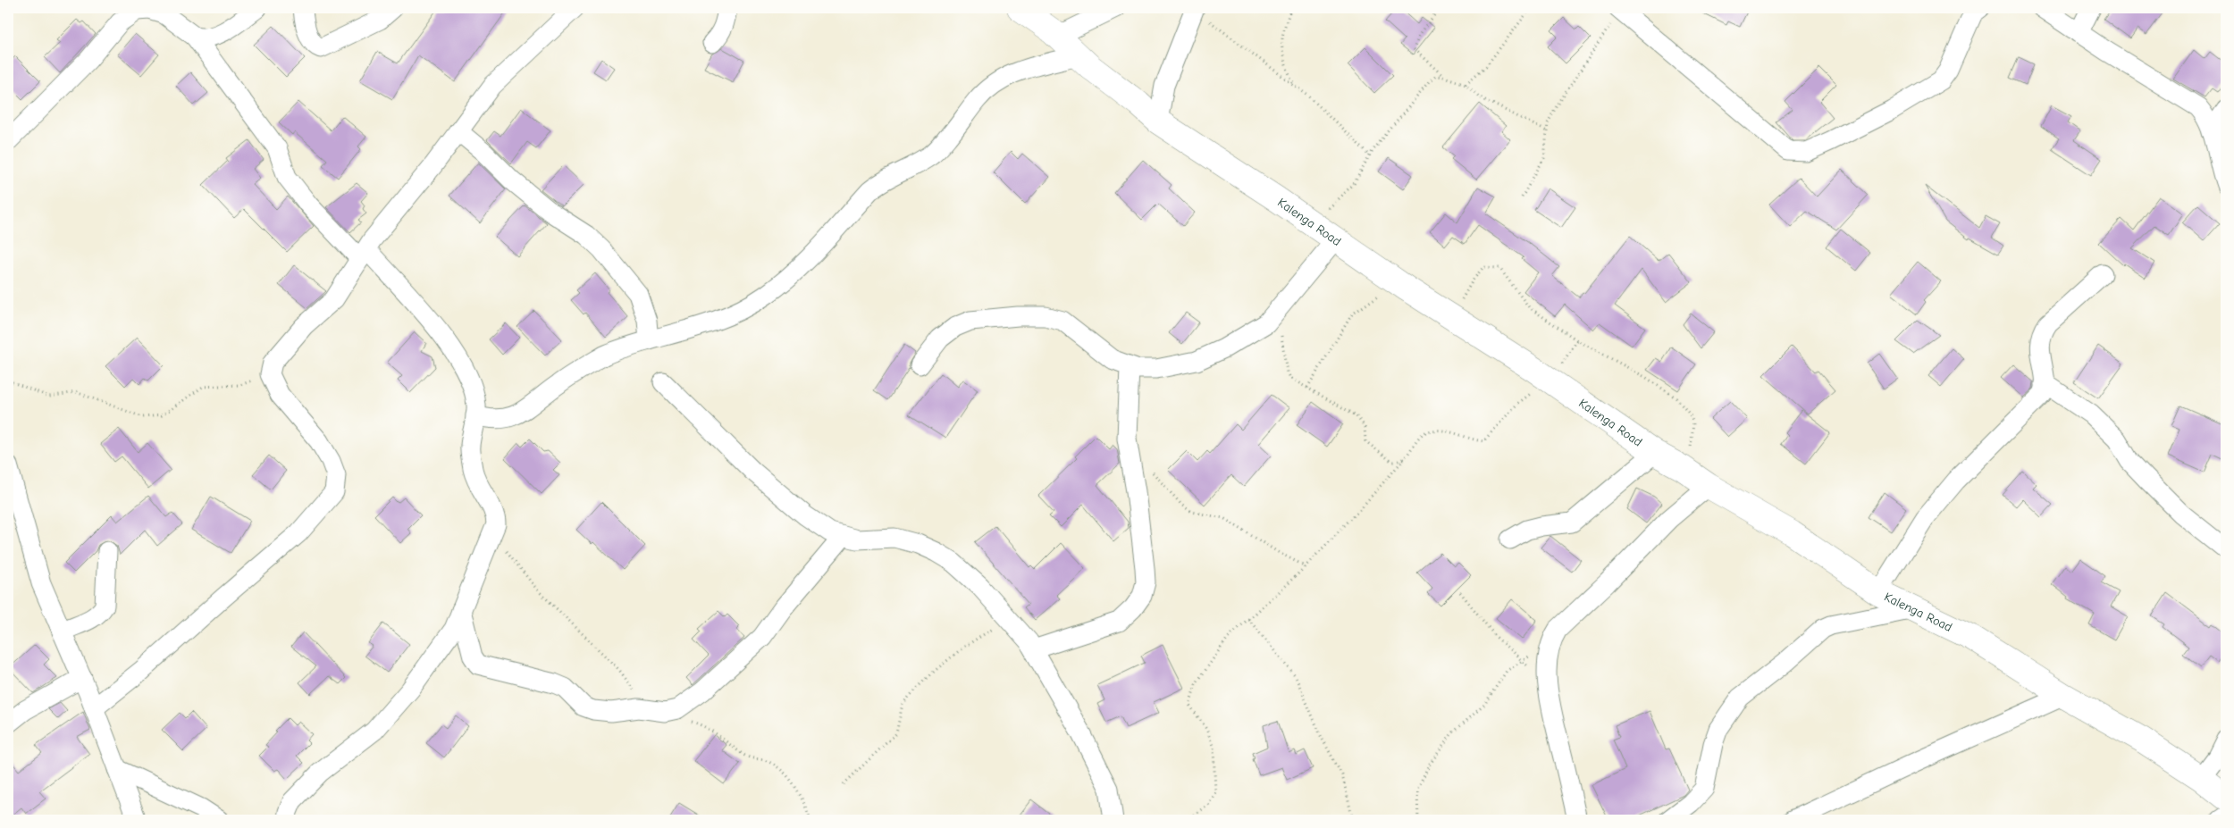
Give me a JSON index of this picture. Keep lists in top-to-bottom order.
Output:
{
  "streets": {
    "main road": ["Kalenga Road"]
  }
}
